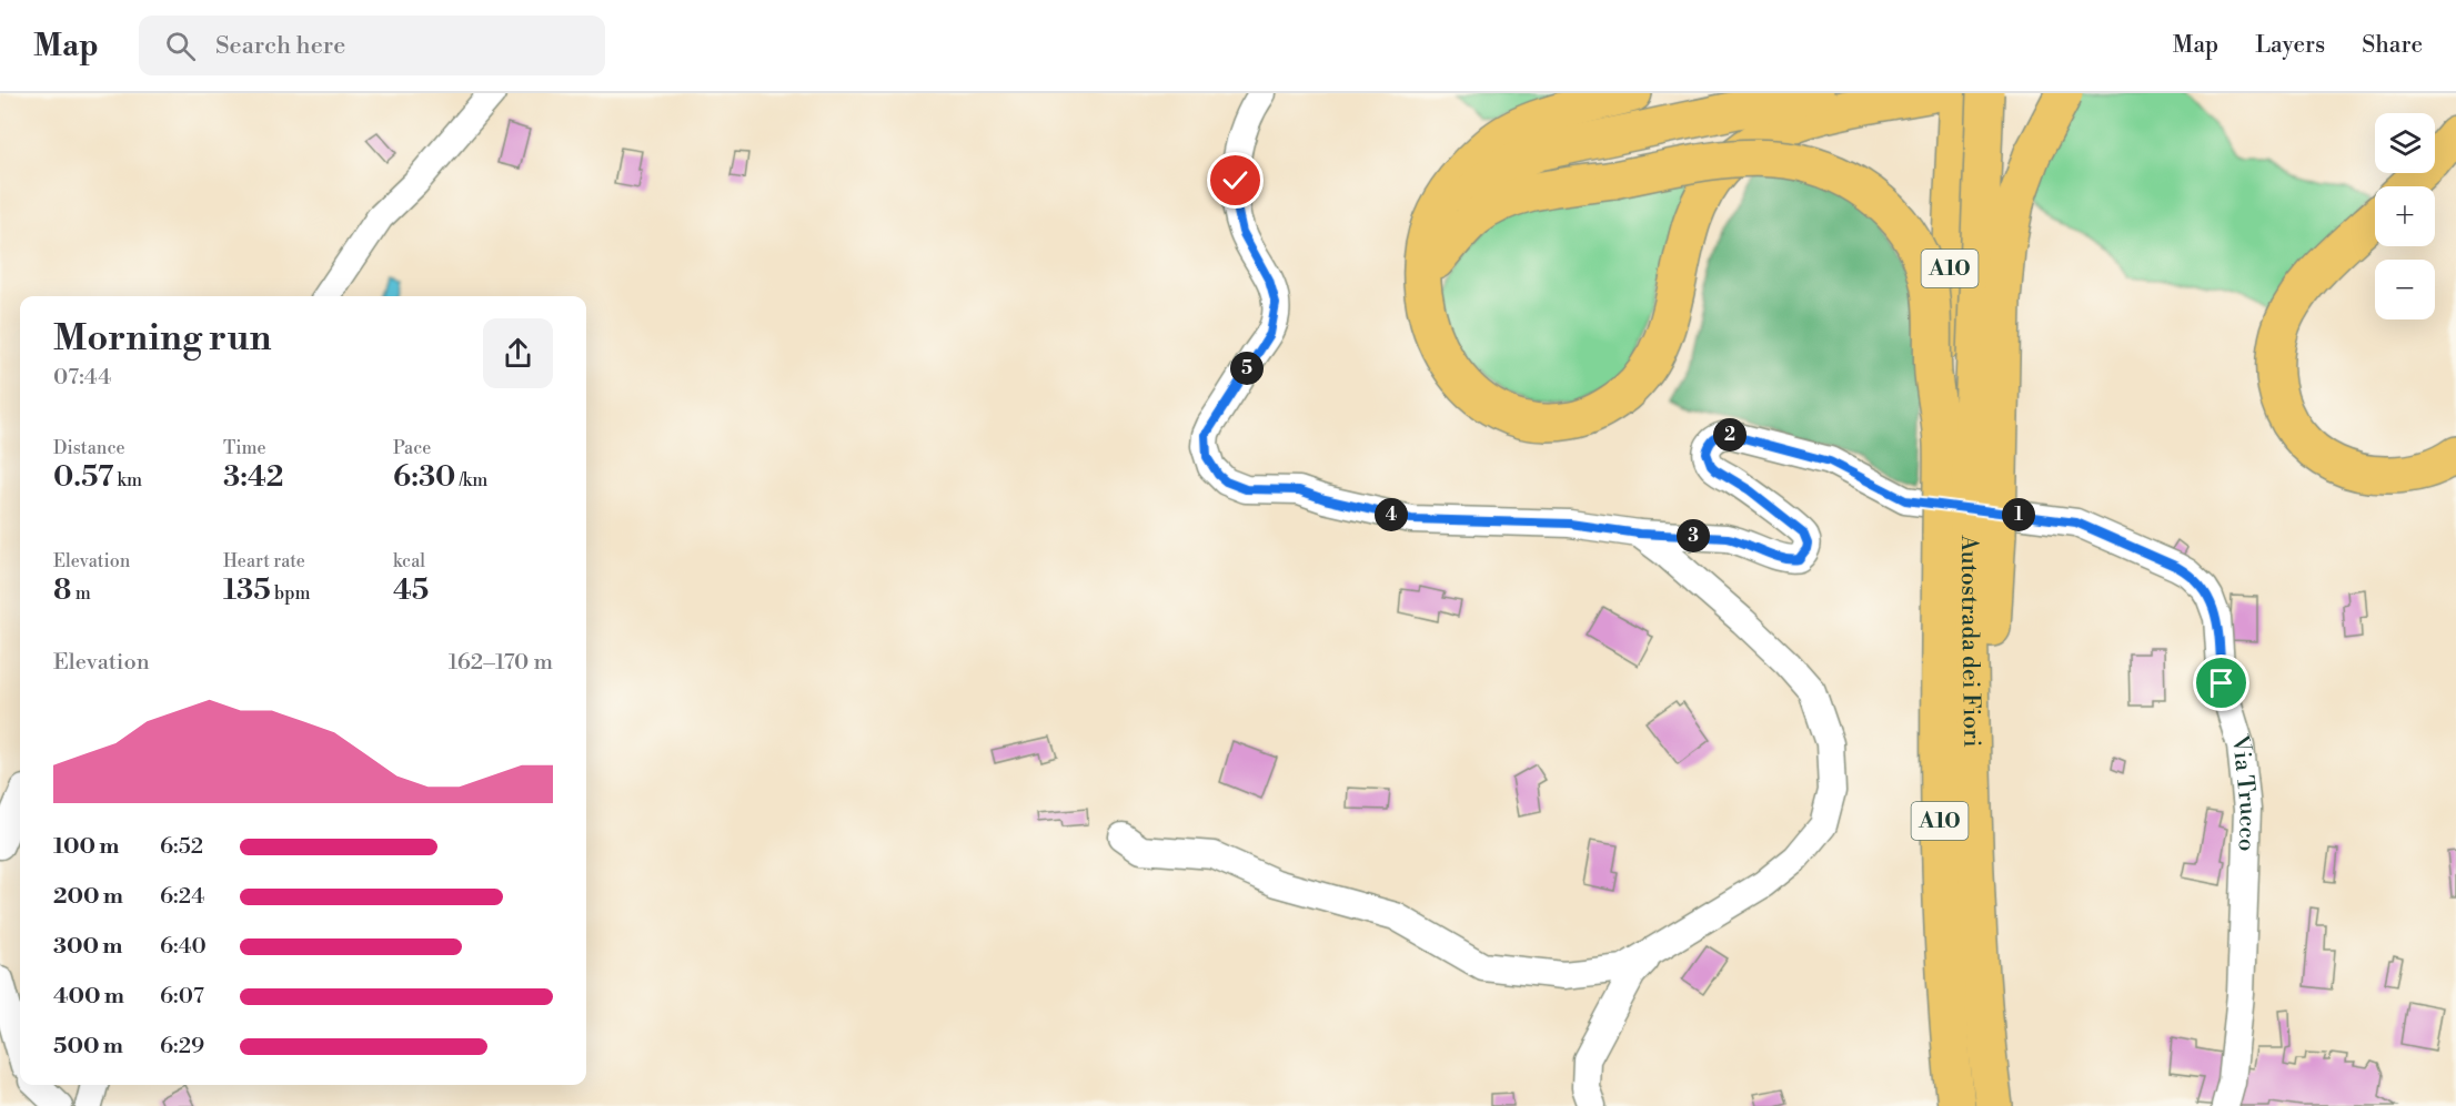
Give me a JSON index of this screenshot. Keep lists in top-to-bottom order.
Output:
{
  "streets": {
    "highway": ["A10", "Autostrada dei Fiori"],
    "street": ["Via Trucco"]
  },
  "page": {
    "header": "Map",
    "search": "Search here",
    "nav": ["Map", "Layers", "Share"],
    "map_buttons": ["+", "−"],
    "heading": ["Morning run", "07:44"],
    "pins": [
      "5",
      "2",
      "1",
      "4",
      "3"
    ],
    "stats": [
      ["Distance", "0.57 km"],
      ["Time", "3:42"],
      ["Pace", "6:30 /km"],
      ["Elevation", "8 m"],
      ["Heart rate", "135 bpm"],
      ["kcal", "45"]
    ],
    "chart": ["Elevation", "162–170 m"],
    "list": [
      {
        "name": "100 m",
        "note": "6:52"
      },
      {
        "name": "200 m",
        "note": "6:24"
      },
      {
        "name": "300 m",
        "note": "6:40"
      },
      {
        "name": "400 m",
        "note": "6:07"
      },
      {
        "name": "500 m",
        "note": "6:29"
      }
    ]
  }
}
